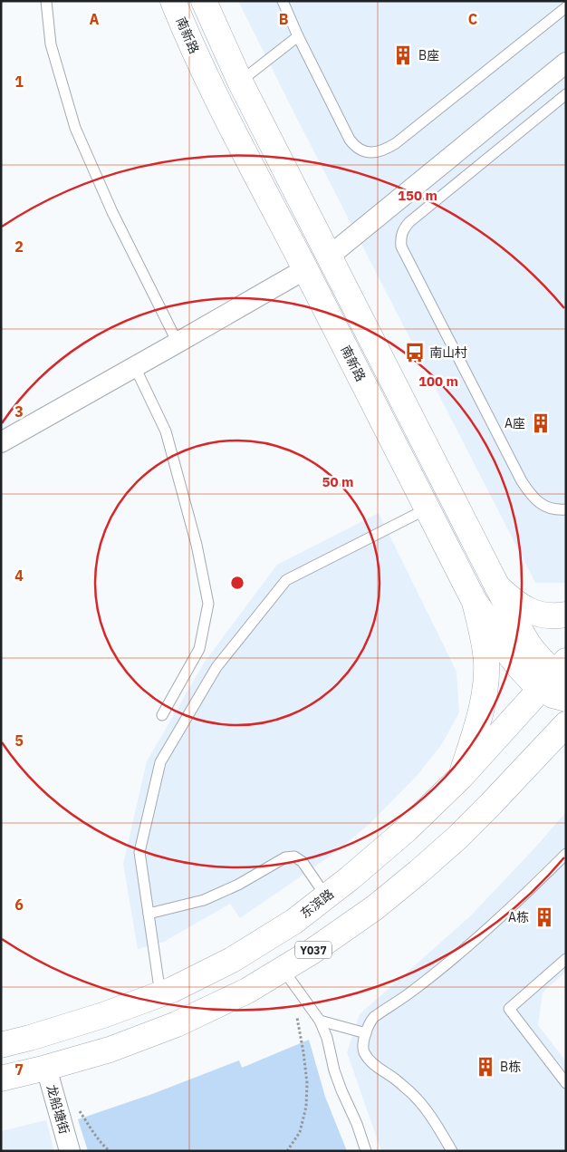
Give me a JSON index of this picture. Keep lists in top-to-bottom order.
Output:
{
  "streets": {
    "main road": ["南新路", "东滨路", "Y037"],
    "street": ["龙船塘街"]
  },
  "crossings": [
    ["南新路", "东滨路"],
    ["Y037", "龙船塘街"]
  ],
  "places": {
    "building": [
      "B座",
      "A座",
      "A栋",
      "B栋"
    ],
    "bus stop": ["南山村"]
  },
  "grid": {
    "columns": ["A", "B", "C"],
    "rows": [
      "1",
      "2",
      "3",
      "4",
      "5",
      "6",
      "7"
    ]
  },
  "rings": ["150 m", "100 m", "50 m"]
}
